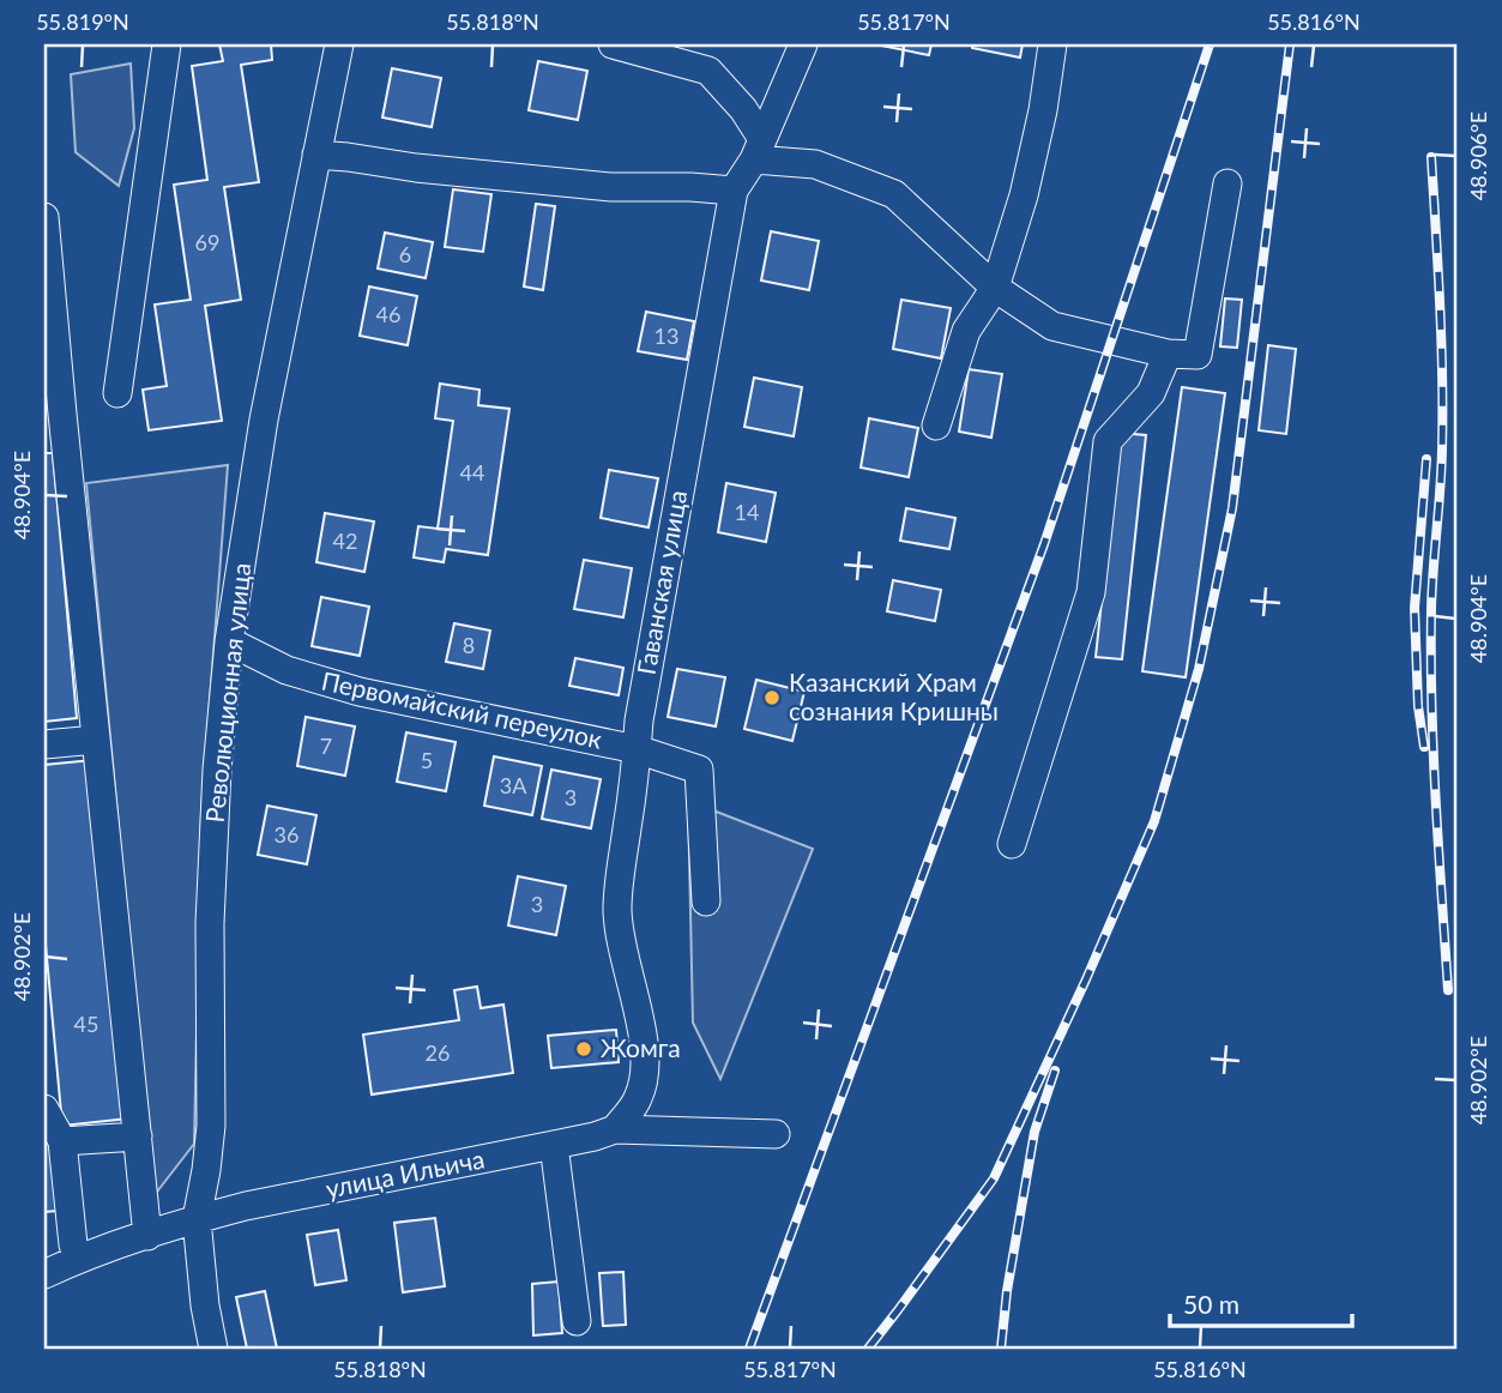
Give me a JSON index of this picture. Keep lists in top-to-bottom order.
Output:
{
  "streets": {
    "street": [
      "Гаванская улица",
      "Революционная улица",
      "Первомайский переулок",
      "улица Ильича"
    ]
  },
  "crossings": [
    ["Гаванская улица", "Первомайский переулок"],
    ["Гаванская улица", "улица Ильича"],
    ["Революционная улица", "Первомайский переулок"],
    ["Революционная улица", "улица Ильича"]
  ],
  "places": ["Казанский Храм сознания Кришны", "Жомга"],
  "house_numbers": [
    "69",
    "6",
    "46",
    "13",
    "44",
    "14",
    "42",
    "8",
    "7",
    "5",
    "3А",
    "3",
    "36",
    "3",
    "45",
    "26"
  ],
  "scale_bar": "50 m",
  "coordinates": [
    "55.819°N",
    "55.818°N",
    "55.817°N",
    "55.816°N",
    "48.906°E",
    "48.904°E",
    "48.902°E"
  ]
}
